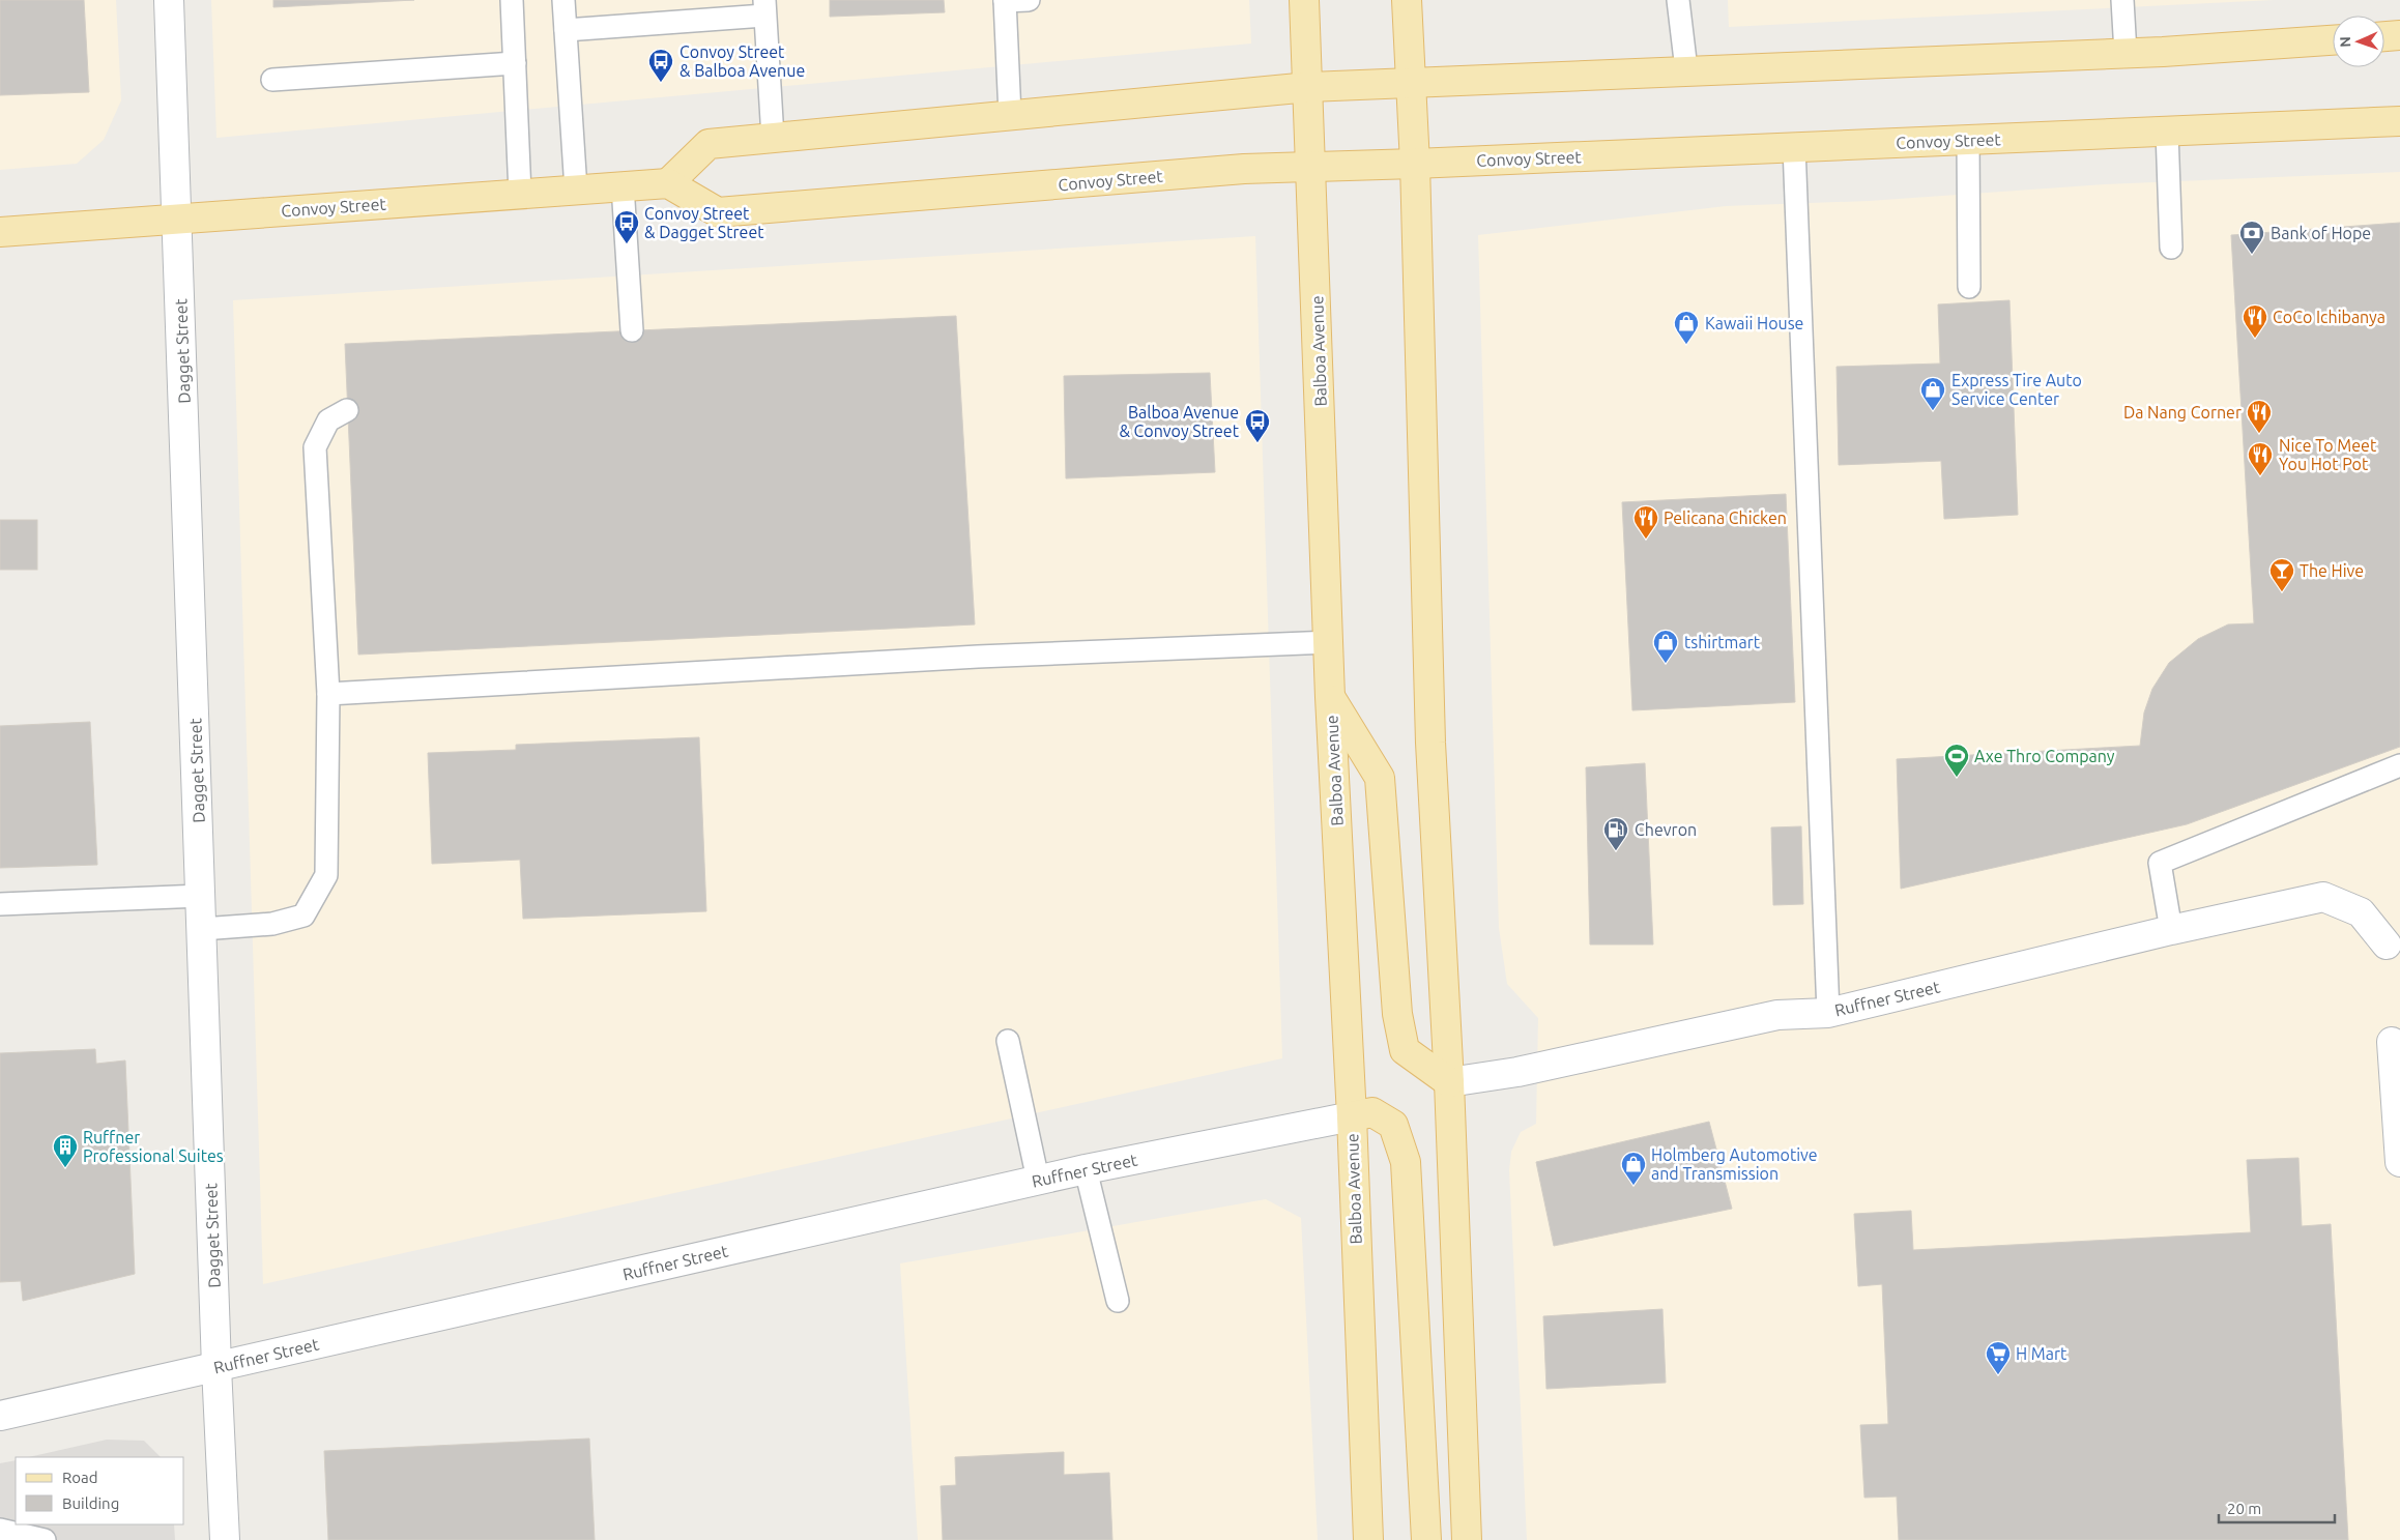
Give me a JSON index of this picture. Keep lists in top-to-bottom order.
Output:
{
  "streets": {
    "main road": ["Convoy Street", "Balboa Avenue"],
    "street": ["Dagget Street", "Ruffner Street"]
  },
  "crossings": [
    ["Convoy Street", "Dagget Street"],
    ["Convoy Street", "Balboa Avenue"],
    ["Dagget Street", "Ruffner Street"],
    ["Balboa Avenue", "Ruffner Street"]
  ],
  "places": {
    "bus stop": ["Convoy Street & Balboa Avenue", "Convoy Street & Dagget Street", "Balboa Avenue & Convoy Street"],
    "bank": ["Bank of Hope"],
    "restaurant": [
      "CoCo Ichibanya",
      "Da Nang Corner",
      "Nice To Meet You Hot Pot",
      "Pelicana Chicken"
    ],
    "shop": [
      "Kawaii House",
      "Express Tire Auto Service Center",
      "tshirtmart",
      "Holmberg Automotive and Transmission"
    ],
    "bar": ["The Hive"],
    "sports": ["Axe Thro Company"],
    "fuel station": ["Chevron"],
    "building": ["Ruffner Professional Suites"],
    "supermarket": ["H Mart"]
  },
  "legend": ["Road", "Building"],
  "scale_bar": "20 m",
  "north": "left"
}
